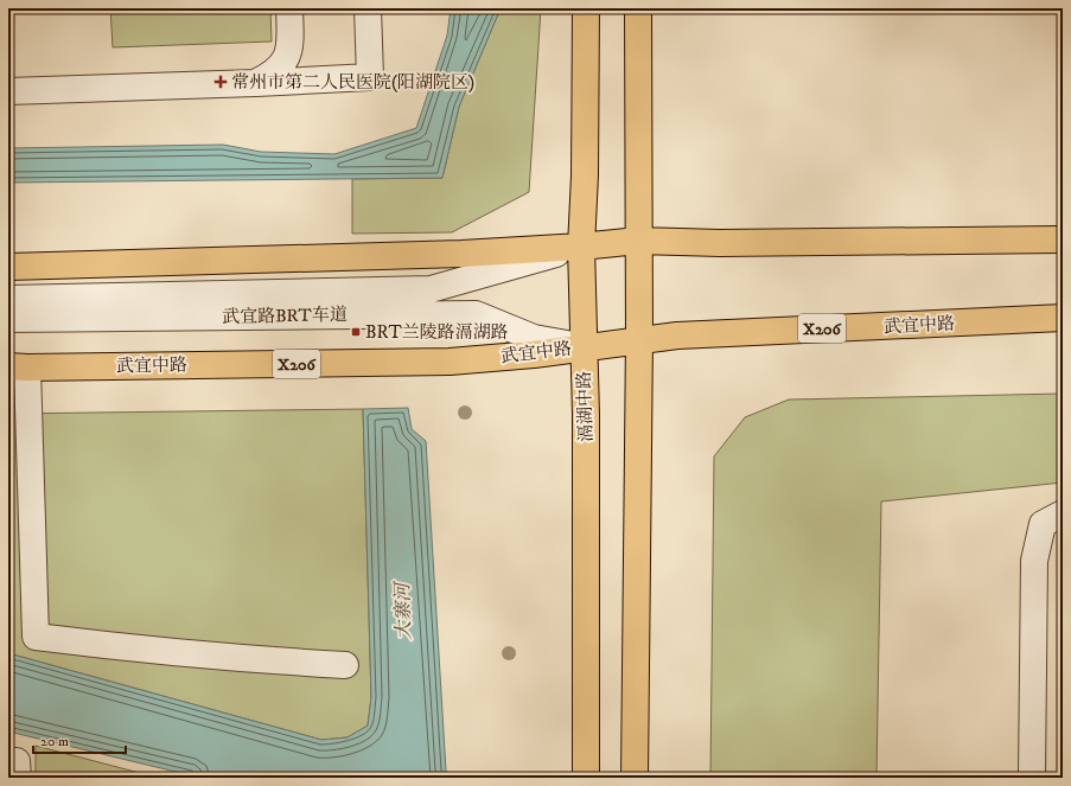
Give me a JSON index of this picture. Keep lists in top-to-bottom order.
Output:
{
  "streets": {
    "main road": ["武宜中路", "X206", "滆湖中路"],
    "lane": ["武宜路BRT车道"]
  },
  "crossings": [
    ["武宜路BRT车道", "武宜中路"],
    ["武宜路BRT车道", "滆湖中路"],
    ["武宜中路", "滆湖中路"]
  ],
  "water": ["大寨河"],
  "places": {
    "health": ["常州市第二人民医院(阳湖院区)"],
    "transit": ["BRT兰陵路滆湖路"]
  },
  "scale_bar": "20 m"
}
